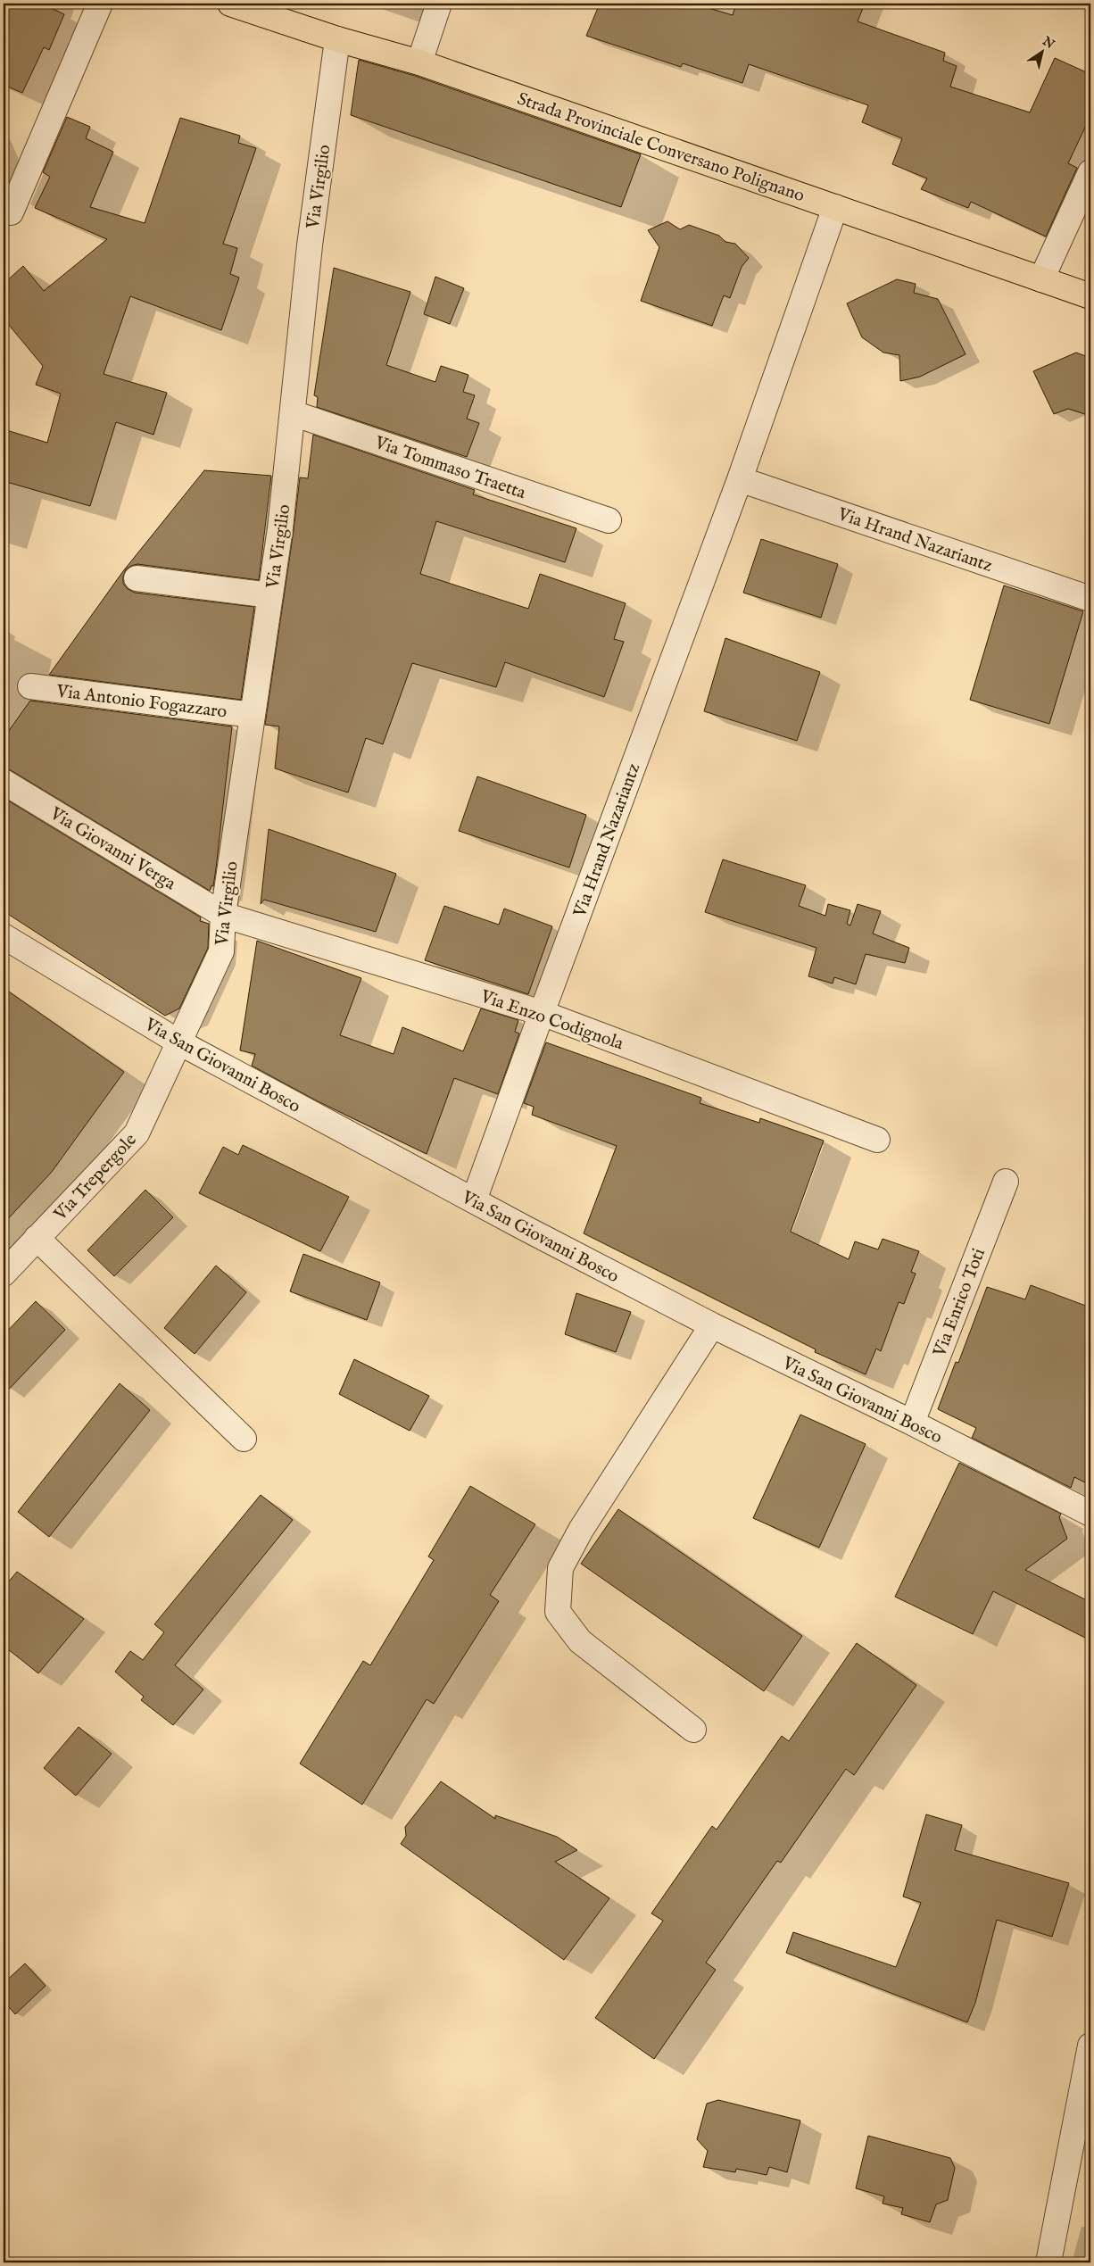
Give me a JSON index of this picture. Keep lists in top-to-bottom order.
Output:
{
  "streets": {
    "main road": ["Strada Provinciale Conversano Polignano"],
    "street": [
      "Via Virgilio",
      "Via Tommaso Traetta",
      "Via Hrand Nazariantz",
      "Via Antonio Fogazzaro",
      "Via Giovanni Verga",
      "Via Enzo Codignola",
      "Via San Giovanni Bosco",
      "Via Trepergole",
      "Via Enrico Toti"
    ]
  },
  "crossings": [
    ["Strada Provinciale Conversano Polignano", "Via Virgilio"],
    ["Strada Provinciale Conversano Polignano", "Via Hrand Nazariantz"],
    ["Via Virgilio", "Via Tommaso Traetta"],
    ["Via Virgilio", "Via Antonio Fogazzaro"],
    ["Via Virgilio", "Via Giovanni Verga"],
    ["Via Virgilio", "Via Enzo Codignola"],
    ["Via Virgilio", "Via San Giovanni Bosco"],
    ["Via Virgilio", "Via Trepergole"],
    ["Via Hrand Nazariantz", "Via Enzo Codignola"],
    ["Via Hrand Nazariantz", "Via San Giovanni Bosco"],
    ["Via Giovanni Verga", "Via Enzo Codignola"],
    ["Via San Giovanni Bosco", "Via Trepergole"],
    ["Via San Giovanni Bosco", "Via Enrico Toti"]
  ],
  "north": "top right"
}
